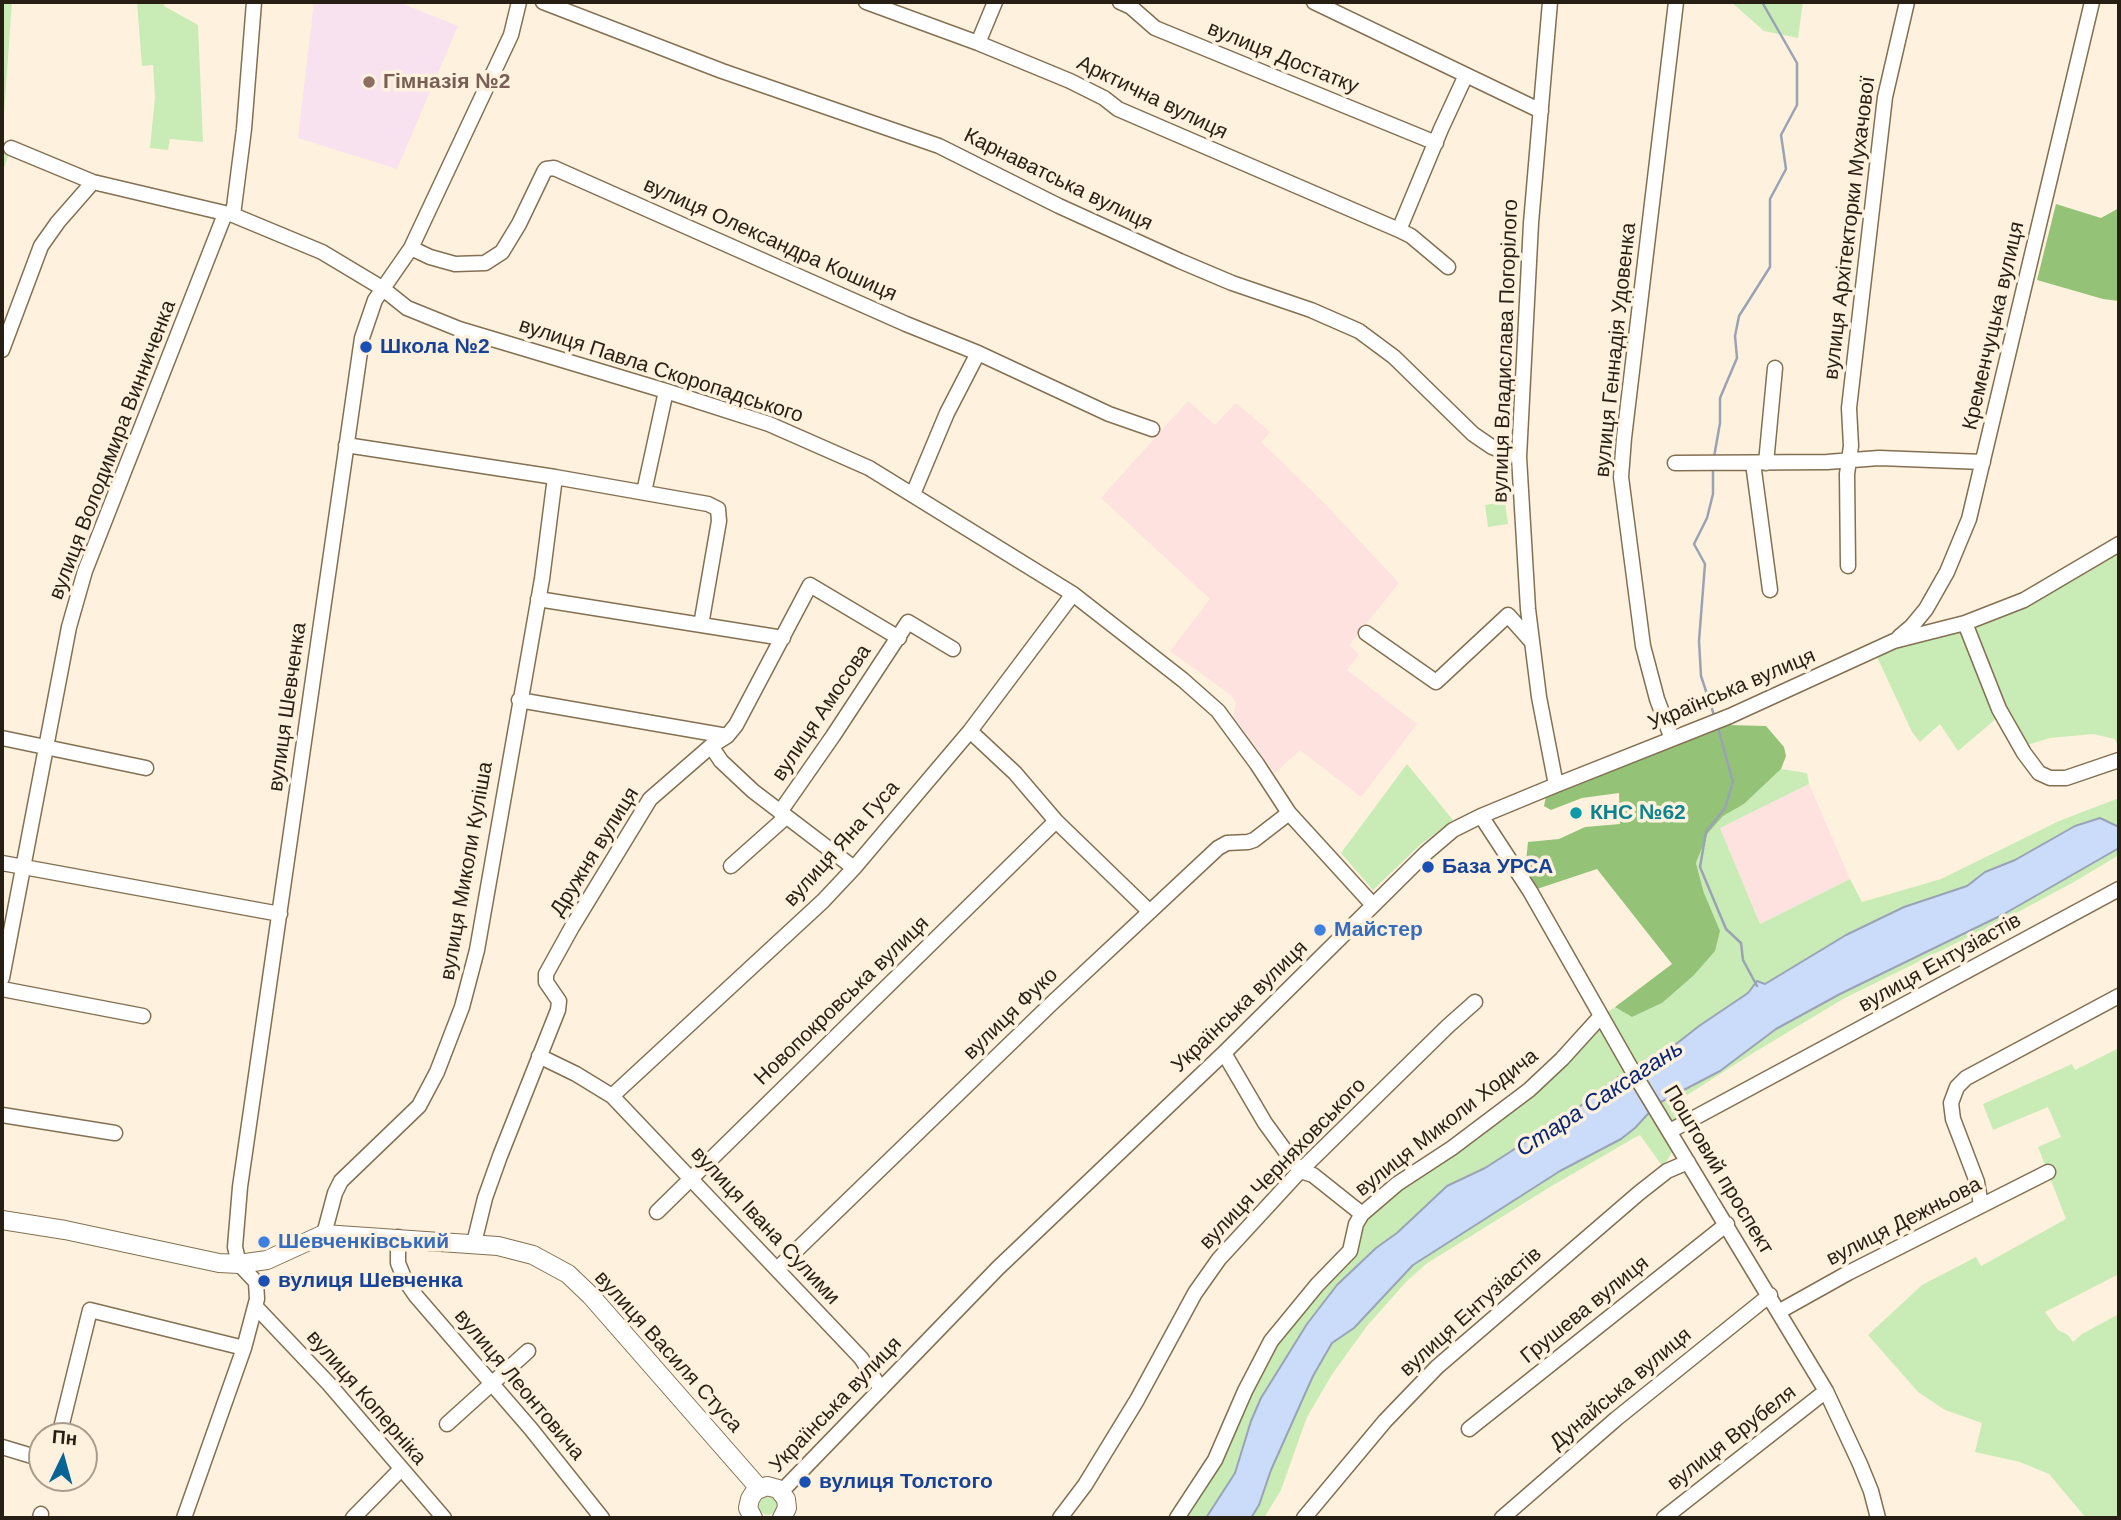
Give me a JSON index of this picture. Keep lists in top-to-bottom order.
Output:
{
  "streets": {
    "main road": ["вулиця Василя Стуса"],
    "street": [
      "вулиця Достатку",
      "Арктична вулиця",
      "Карнаватська вулиця",
      "вулиця Архітекторки Мухачової",
      "вулиця Олександра Кошиця",
      "Кременчуцька вулиця",
      "вулиця Геннадія Удовенка",
      "вулиця Владислава Погорілого",
      "вулиця Павла Скоропадського",
      "вулиця Володимира Винниченка",
      "Українська вулиця",
      "вулиця Шевченка",
      "вулиця Амосова",
      "вулиця Яна Гуса",
      "Дружня вулиця",
      "вулиця Миколи Куліша",
      "вулиця Ентузіастів",
      "Новопокровська вулиця",
      "вулиця Фуко",
      "вулиця Миколи Ходича",
      "вулиця Черняховського",
      "Поштовий проспект",
      "вулиця Дежньова",
      "вулиця Івана Сулими",
      "Грушева вулиця",
      "вулиця Леонтовича",
      "Дунайська вулиця",
      "вулиця Коперніка",
      "вулиця Врубеля"
    ]
  },
  "crossings": [
    ["Карнаватська вулиця", "вулиця Владислава Погорілого"],
    ["вулиця Олександра Кошиця", "вулиця Шевченка"],
    ["Кременчуцька вулиця", "Українська вулиця"],
    ["вулиця Геннадія Удовенка", "Українська вулиця"],
    ["вулиця Владислава Погорілого", "Українська вулиця"],
    ["вулиця Павла Скоропадського", "вулиця Володимира Винниченка"],
    ["вулиця Павла Скоропадського", "Українська вулиця"],
    ["вулиця Павла Скоропадського", "вулиця Шевченка"],
    ["вулиця Павла Скоропадського", "вулиця Яна Гуса"],
    ["вулиця Павла Скоропадського", "вулиця Фуко"],
    ["Українська вулиця", "Поштовий проспект"],
    ["Українська вулиця", "вулиця Івана Сулими"],
    ["вулиця Шевченка", "вулиця Василя Стуса"],
    ["вулиця Шевченка", "вулиця Коперніка"],
    ["вулиця Амосова", "Дружня вулиця"],
    ["вулиця Яна Гуса", "вулиця Івана Сулими"],
    ["Дружня вулиця", "вулиця Василя Стуса"],
    ["вулиця Миколи Куліша", "вулиця Василя Стуса"],
    ["вулиця Ентузіастів", "Поштовий проспект"],
    ["Новопокровська вулиця", "вулиця Івана Сулими"],
    ["вулиця Фуко", "вулиця Івана Сулими"],
    ["вулиця Миколи Ходича", "Поштовий проспект"],
    ["Поштовий проспект", "вулиця Дежньова"],
    ["Поштовий проспект", "Грушева вулиця"],
    ["Поштовий проспект", "Дунайська вулиця"],
    ["Поштовий проспект", "вулиця Врубеля"],
    ["вулиця Василя Стуса", "вулиця Леонтовича"]
  ],
  "water": ["Стара Саксагань"],
  "places": [
    "Гімназія №2",
    "Школа №2",
    "КНС №62",
    "База УРСА",
    "Майстер",
    "Шевченківський",
    "вулиця Шевченка",
    "вулиця Толстого"
  ],
  "north": "top"
}
